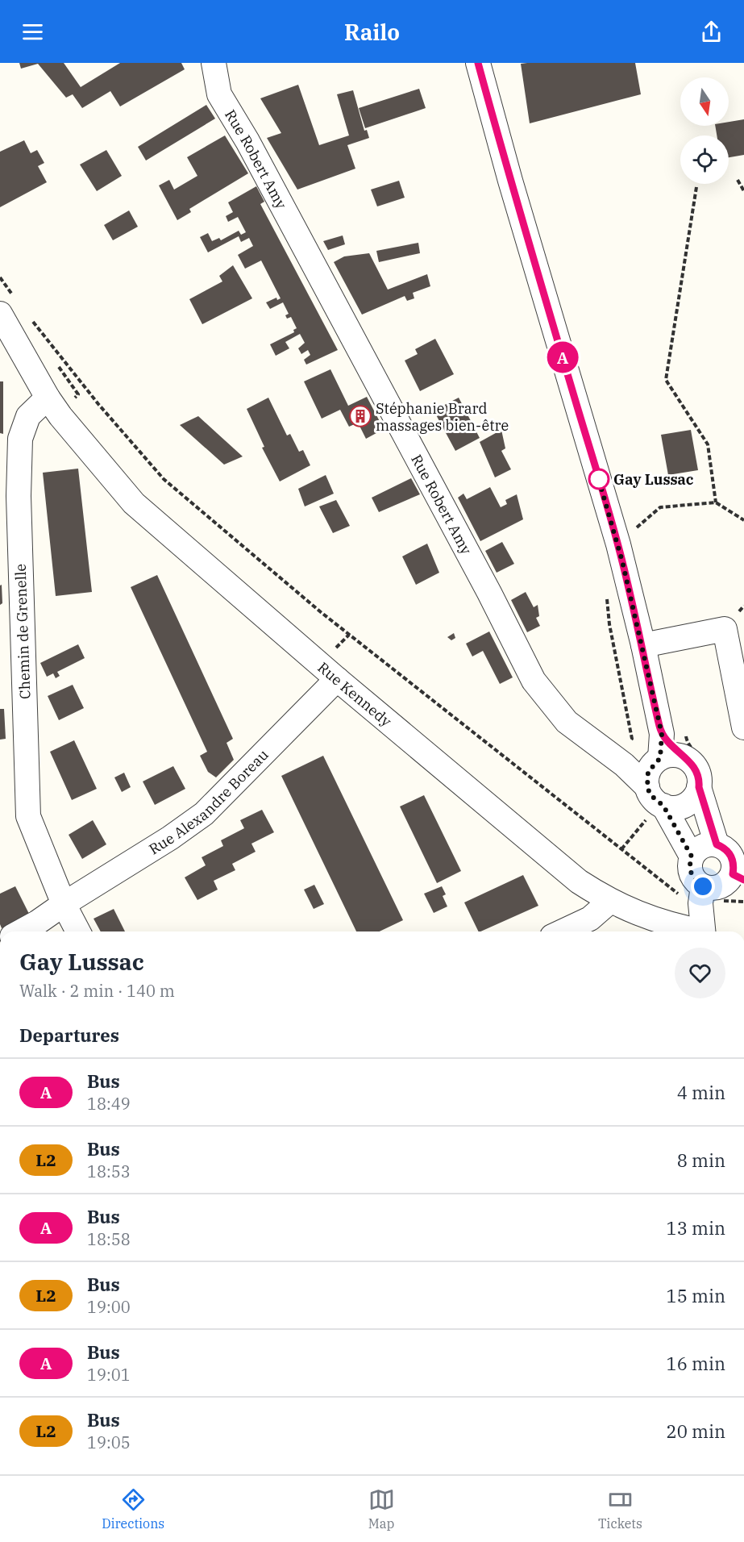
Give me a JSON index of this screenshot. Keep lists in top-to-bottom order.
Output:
{
  "streets": {
    "street": [
      "Rue Robert Amy",
      "Chemin de Grenelle",
      "Rue Kennedy",
      "Rue Alexandre Boreau"
    ]
  },
  "crossings": [
    ["Chemin de Grenelle", "Rue Kennedy"],
    ["Chemin de Grenelle", "Rue Alexandre Boreau"],
    ["Rue Kennedy", "Rue Alexandre Boreau"]
  ],
  "places": {
    "building": ["Stéphanie Brard massages bien-être"],
    "other": ["Gay Lussac"]
  },
  "lines": ["bus line A"],
  "north": "bottom",
  "page": {
    "header": "Railo",
    "on_map": "A",
    "heading": [
      ["Gay Lussac", "Walk · 2 min · 140 m"],
      "Departures"
    ],
    "list": [
      {
        "mark": "A",
        "name": "Bus",
        "note": "18:49",
        "value": "4 min"
      },
      {
        "mark": "L2",
        "name": "Bus",
        "note": "18:53",
        "value": "8 min"
      },
      {
        "mark": "A",
        "name": "Bus",
        "note": "18:58",
        "value": "13 min"
      },
      {
        "mark": "L2",
        "name": "Bus",
        "note": "19:00",
        "value": "15 min"
      },
      {
        "mark": "A",
        "name": "Bus",
        "note": "19:01",
        "value": "16 min"
      },
      {
        "mark": "L2",
        "name": "Bus",
        "note": "19:05",
        "value": "20 min"
      }
    ],
    "tabs": ["Directions", "Map", "Tickets"]
  }
}
